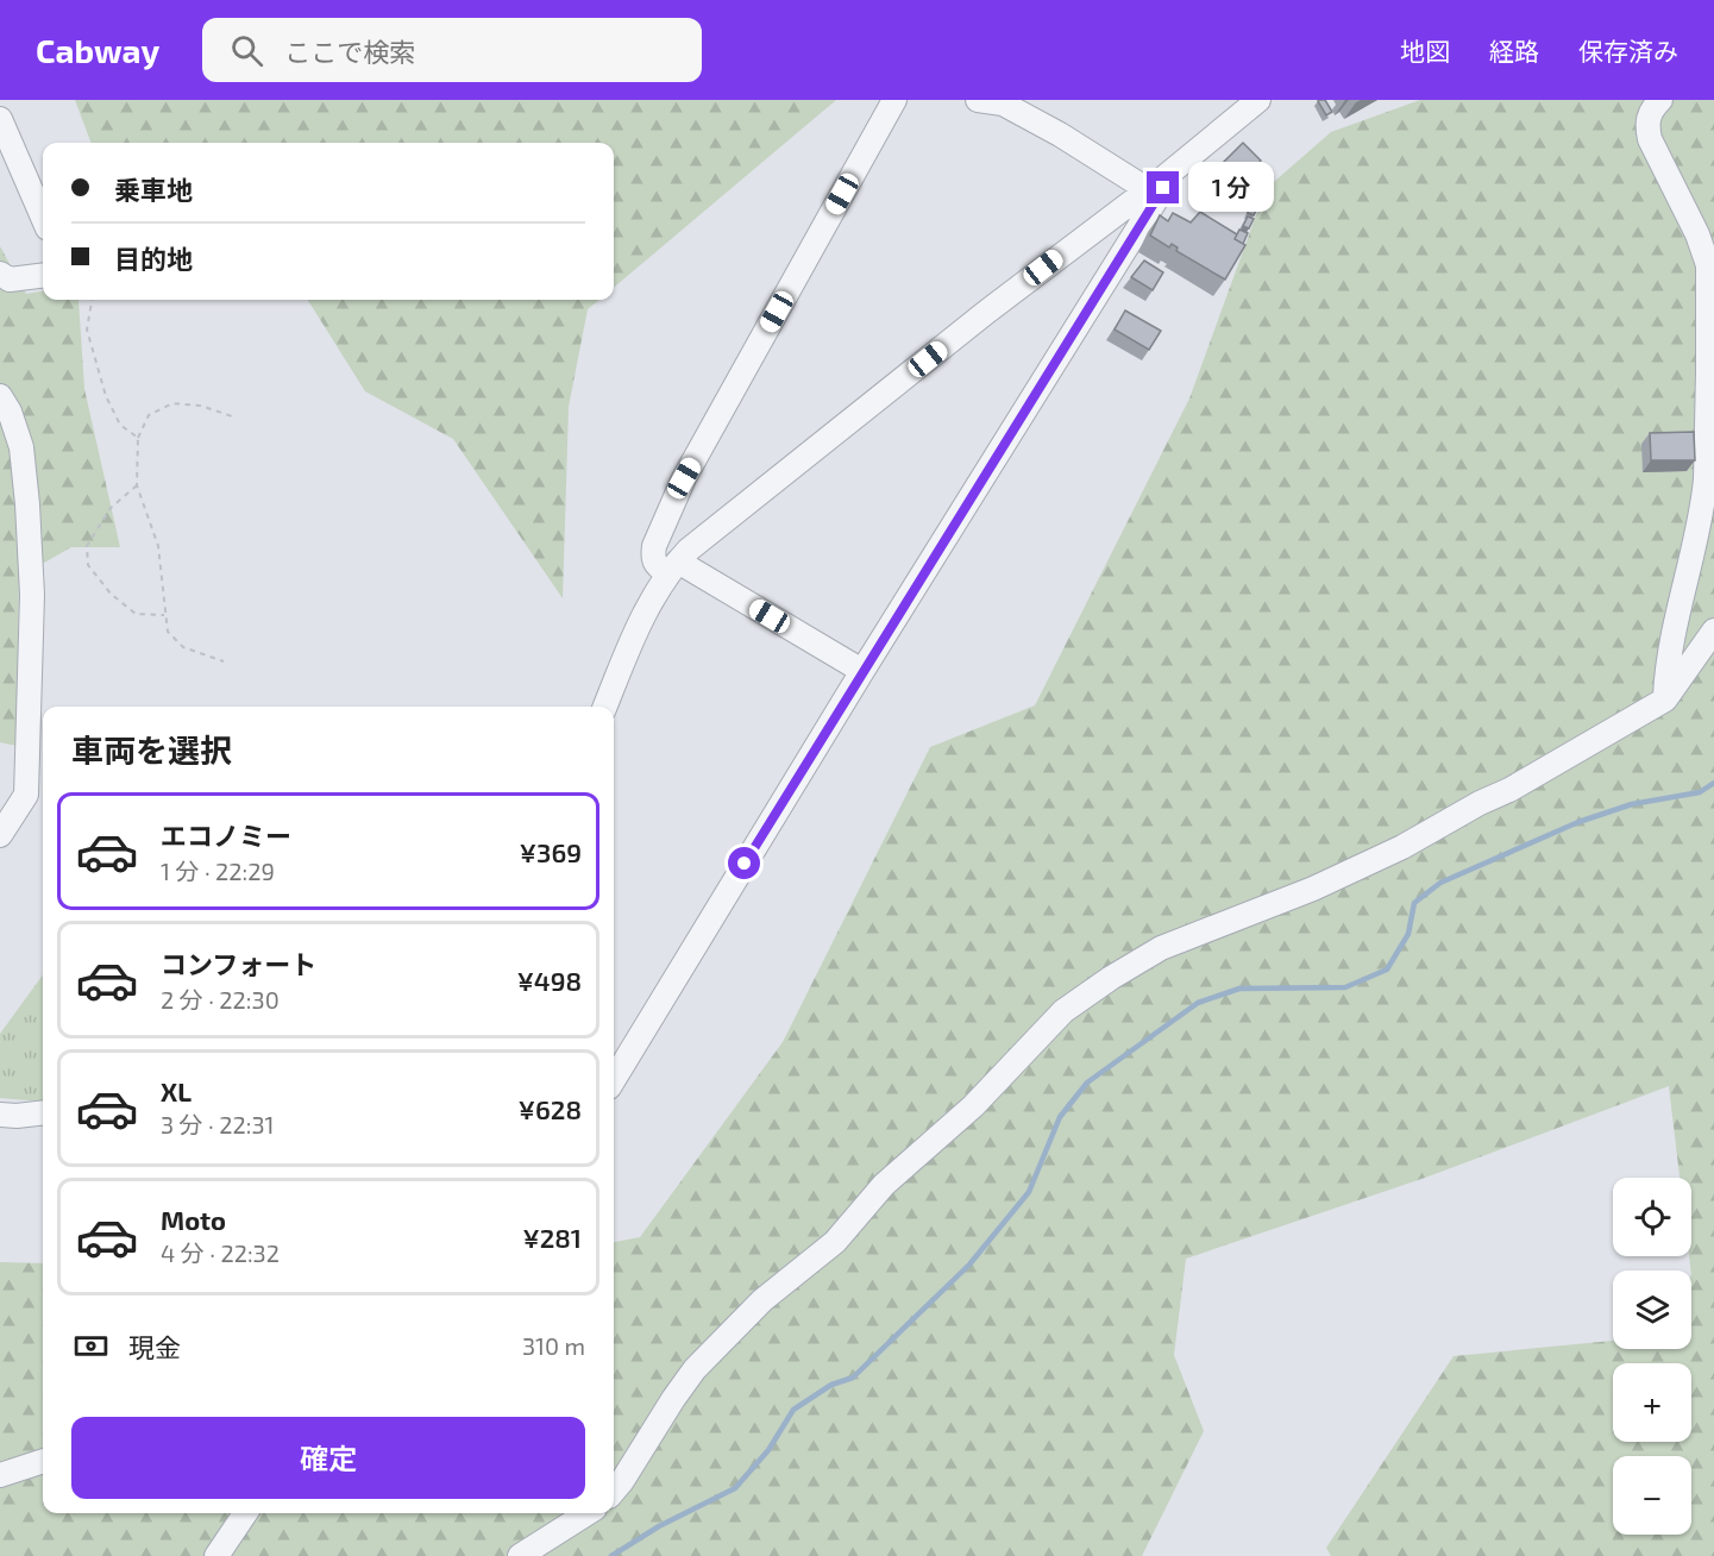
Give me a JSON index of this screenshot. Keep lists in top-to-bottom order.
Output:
{
  "page": {
    "header": "Cabway",
    "search": "ここで検索",
    "nav": ["地図", "経路", "保存済み"],
    "banner": ["乗車地", "目的地"],
    "bubble": "1 分",
    "heading": "車両を選択",
    "list": [
      {
        "name": "エコノミー",
        "note": "1 分 · 22:29",
        "value": "¥369"
      },
      {
        "name": "コンフォート",
        "note": "2 分 · 22:30",
        "value": "¥498"
      },
      {
        "name": "XL",
        "note": "3 分 · 22:31",
        "value": "¥628"
      },
      {
        "name": "Moto",
        "note": "4 分 · 22:32",
        "value": "¥281"
      }
    ],
    "map_buttons": ["+", "−"],
    "pay": ["現金", "310 m"],
    "buttons": "確定"
  }
}
